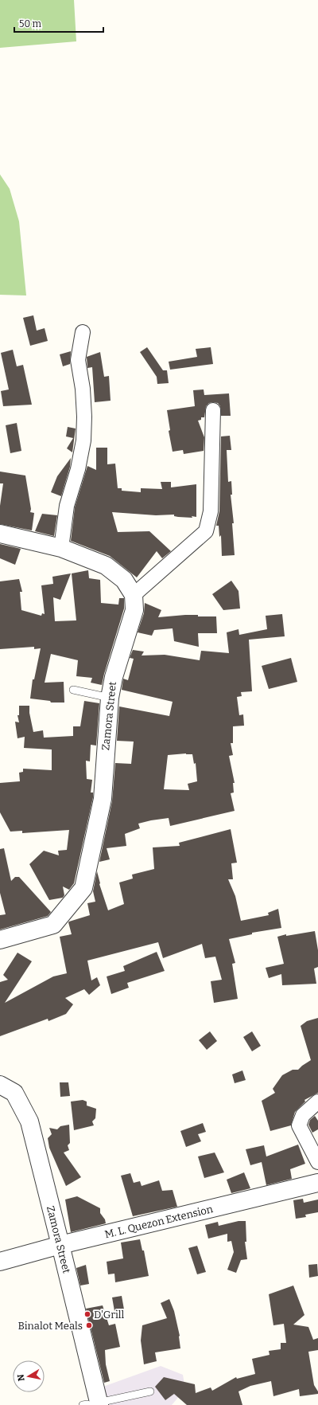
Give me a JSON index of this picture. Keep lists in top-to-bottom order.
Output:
{
  "streets": {
    "street": ["Zamora Street", "M. L. Quezon Extension"]
  },
  "crossings": [
    ["Zamora Street", "M. L. Quezon Extension"]
  ],
  "places": ["D'Grill", "Binalot Meals"],
  "scale_bar": "50 m",
  "north": "left"
}
